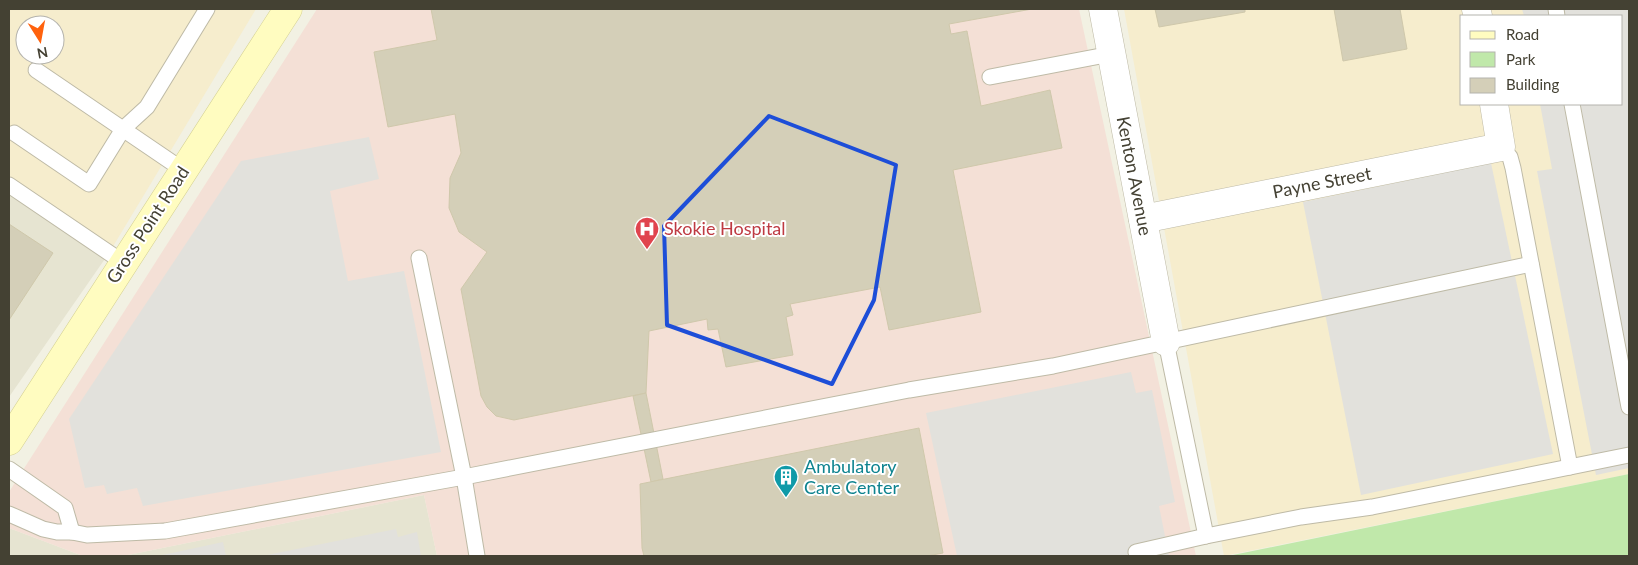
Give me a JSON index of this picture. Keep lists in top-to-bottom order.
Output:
{
  "streets": {
    "main road": ["Gross Point Road"],
    "street": ["Kenton Avenue", "Payne Street"]
  },
  "crossings": [
    ["Kenton Avenue", "Payne Street"]
  ],
  "places": {
    "hospital": ["Skokie Hospital"],
    "building": ["Ambulatory Care Center"]
  },
  "legend": ["Road", "Park", "Building"],
  "north": "bottom"
}
